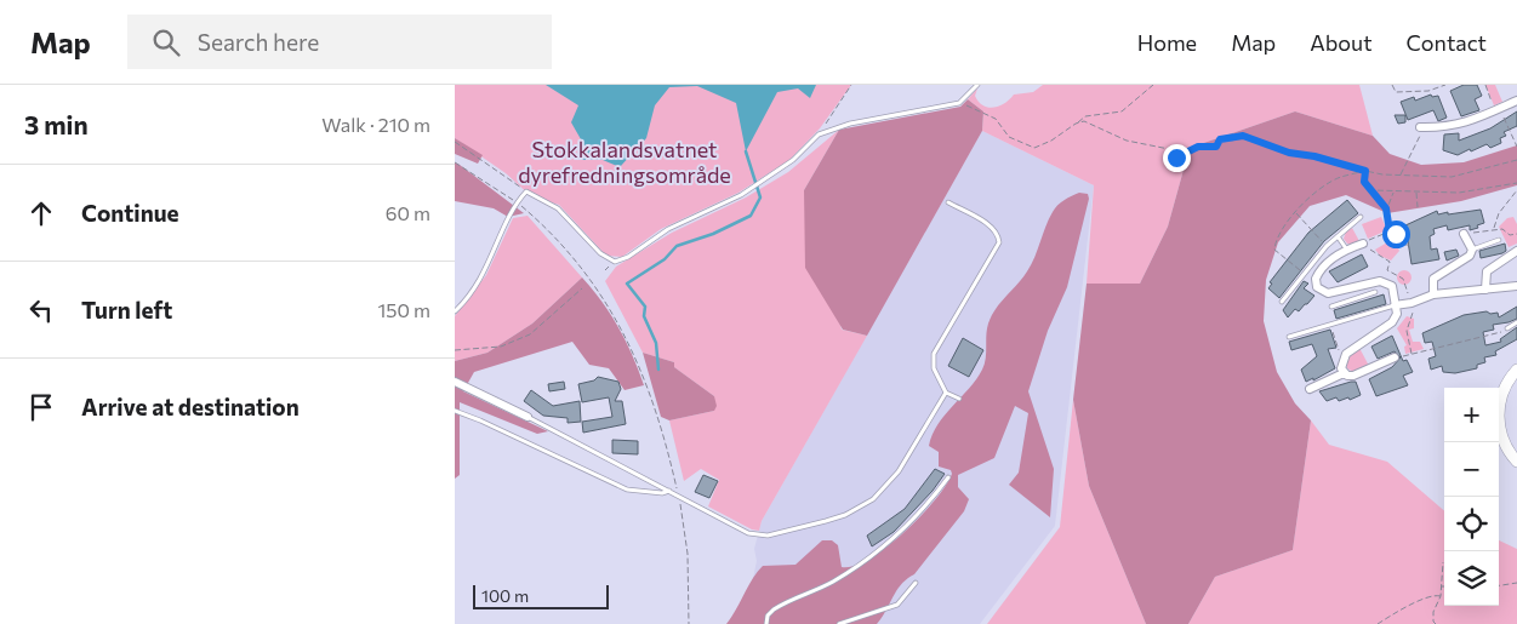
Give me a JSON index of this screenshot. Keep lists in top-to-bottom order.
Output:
{
  "parks": ["Stokkalandsvatnet dyrefredningsområde"],
  "scale_bar": "100 m",
  "page": {
    "header": "Map",
    "search": "Search here",
    "nav": [
      "Home",
      "Map",
      "About",
      "Contact"
    ],
    "heading": ["3 min", "Walk · 210 m"],
    "list": [
      ["Continue", "60 m"],
      ["Turn left", "150 m"],
      "Arrive at destination"
    ],
    "map_buttons": ["+", "−"],
    "scale": "100 m"
  }
}
